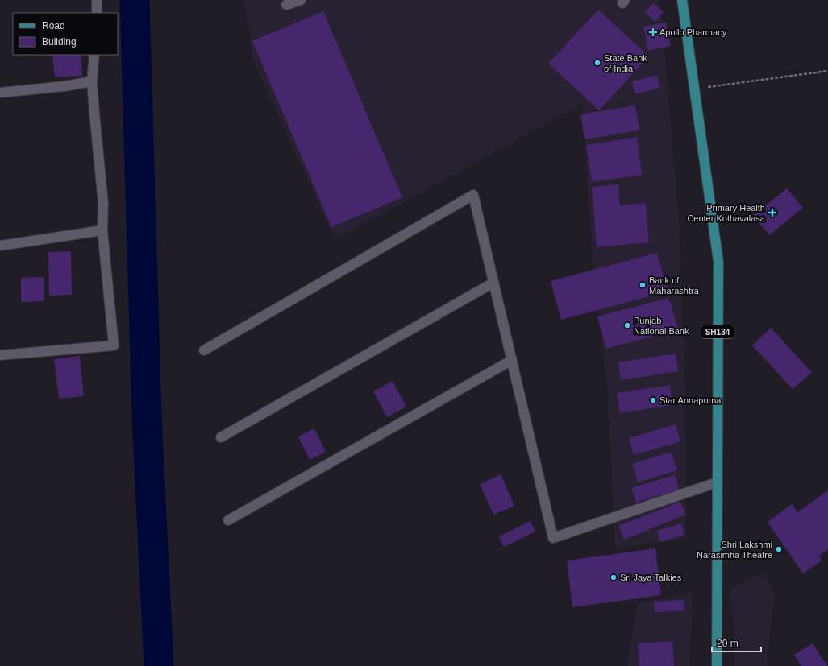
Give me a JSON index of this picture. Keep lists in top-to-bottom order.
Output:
{
  "streets": {
    "main road": ["SH134"]
  },
  "places": {
    "health": ["Apollo Pharmacy", "Primary Health Center Kothavalasa"],
    "other": [
      "State Bank of India",
      "Bank of Maharashtra",
      "Punjab National Bank",
      "Star Annapurna",
      "Shri Lakshmi Narasimha Theatre",
      "Sri Jaya Talkies"
    ]
  },
  "legend": ["Road", "Building"],
  "scale_bar": "20 m"
}
